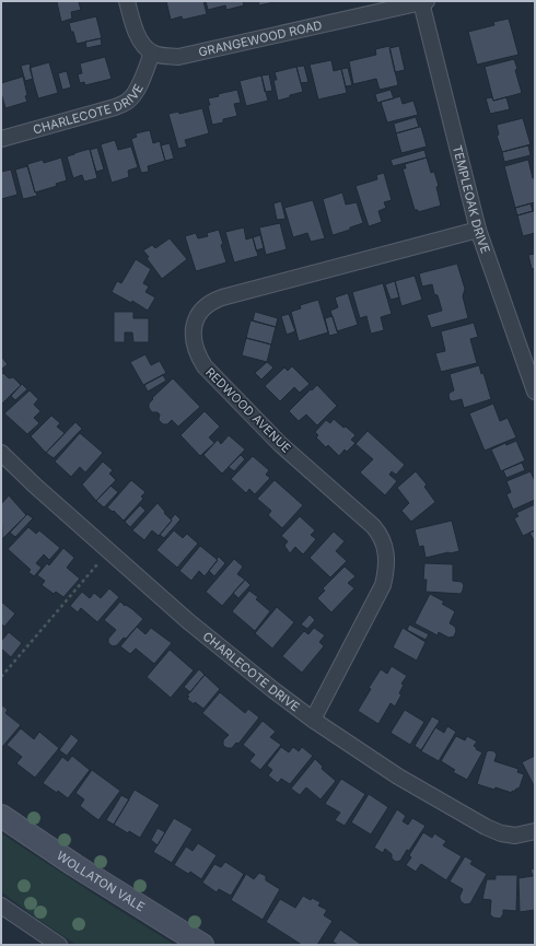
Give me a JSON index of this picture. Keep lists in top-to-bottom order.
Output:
{
  "streets": {
    "street": [
      "GRANGEWOOD ROAD",
      "CHARLECOTE DRIVE",
      "TEMPLEOAK DRIVE",
      "REDWOOD AVENUE",
      "WOLLATON VALE"
    ]
  },
  "crossings": [
    ["GRANGEWOOD ROAD", "CHARLECOTE DRIVE"],
    ["GRANGEWOOD ROAD", "TEMPLEOAK DRIVE"],
    ["CHARLECOTE DRIVE", "REDWOOD AVENUE"],
    ["TEMPLEOAK DRIVE", "REDWOOD AVENUE"]
  ]
}
